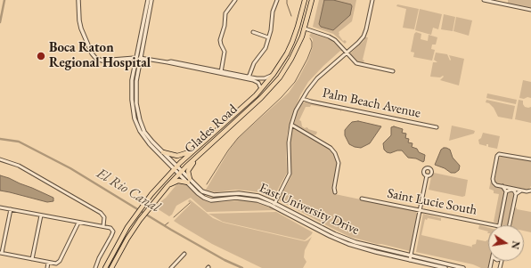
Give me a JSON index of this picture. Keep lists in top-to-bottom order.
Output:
{
  "streets": {
    "main road": ["Glades Road"],
    "street": ["Palm Beach Avenue", "Saint Lucie South", "East University Drive"]
  },
  "crossings": [
    ["Glades Road", "East University Drive"]
  ],
  "water": ["El Rio Canal"],
  "places": ["Boca Raton Regional Hospital"],
  "north": "right"
}
